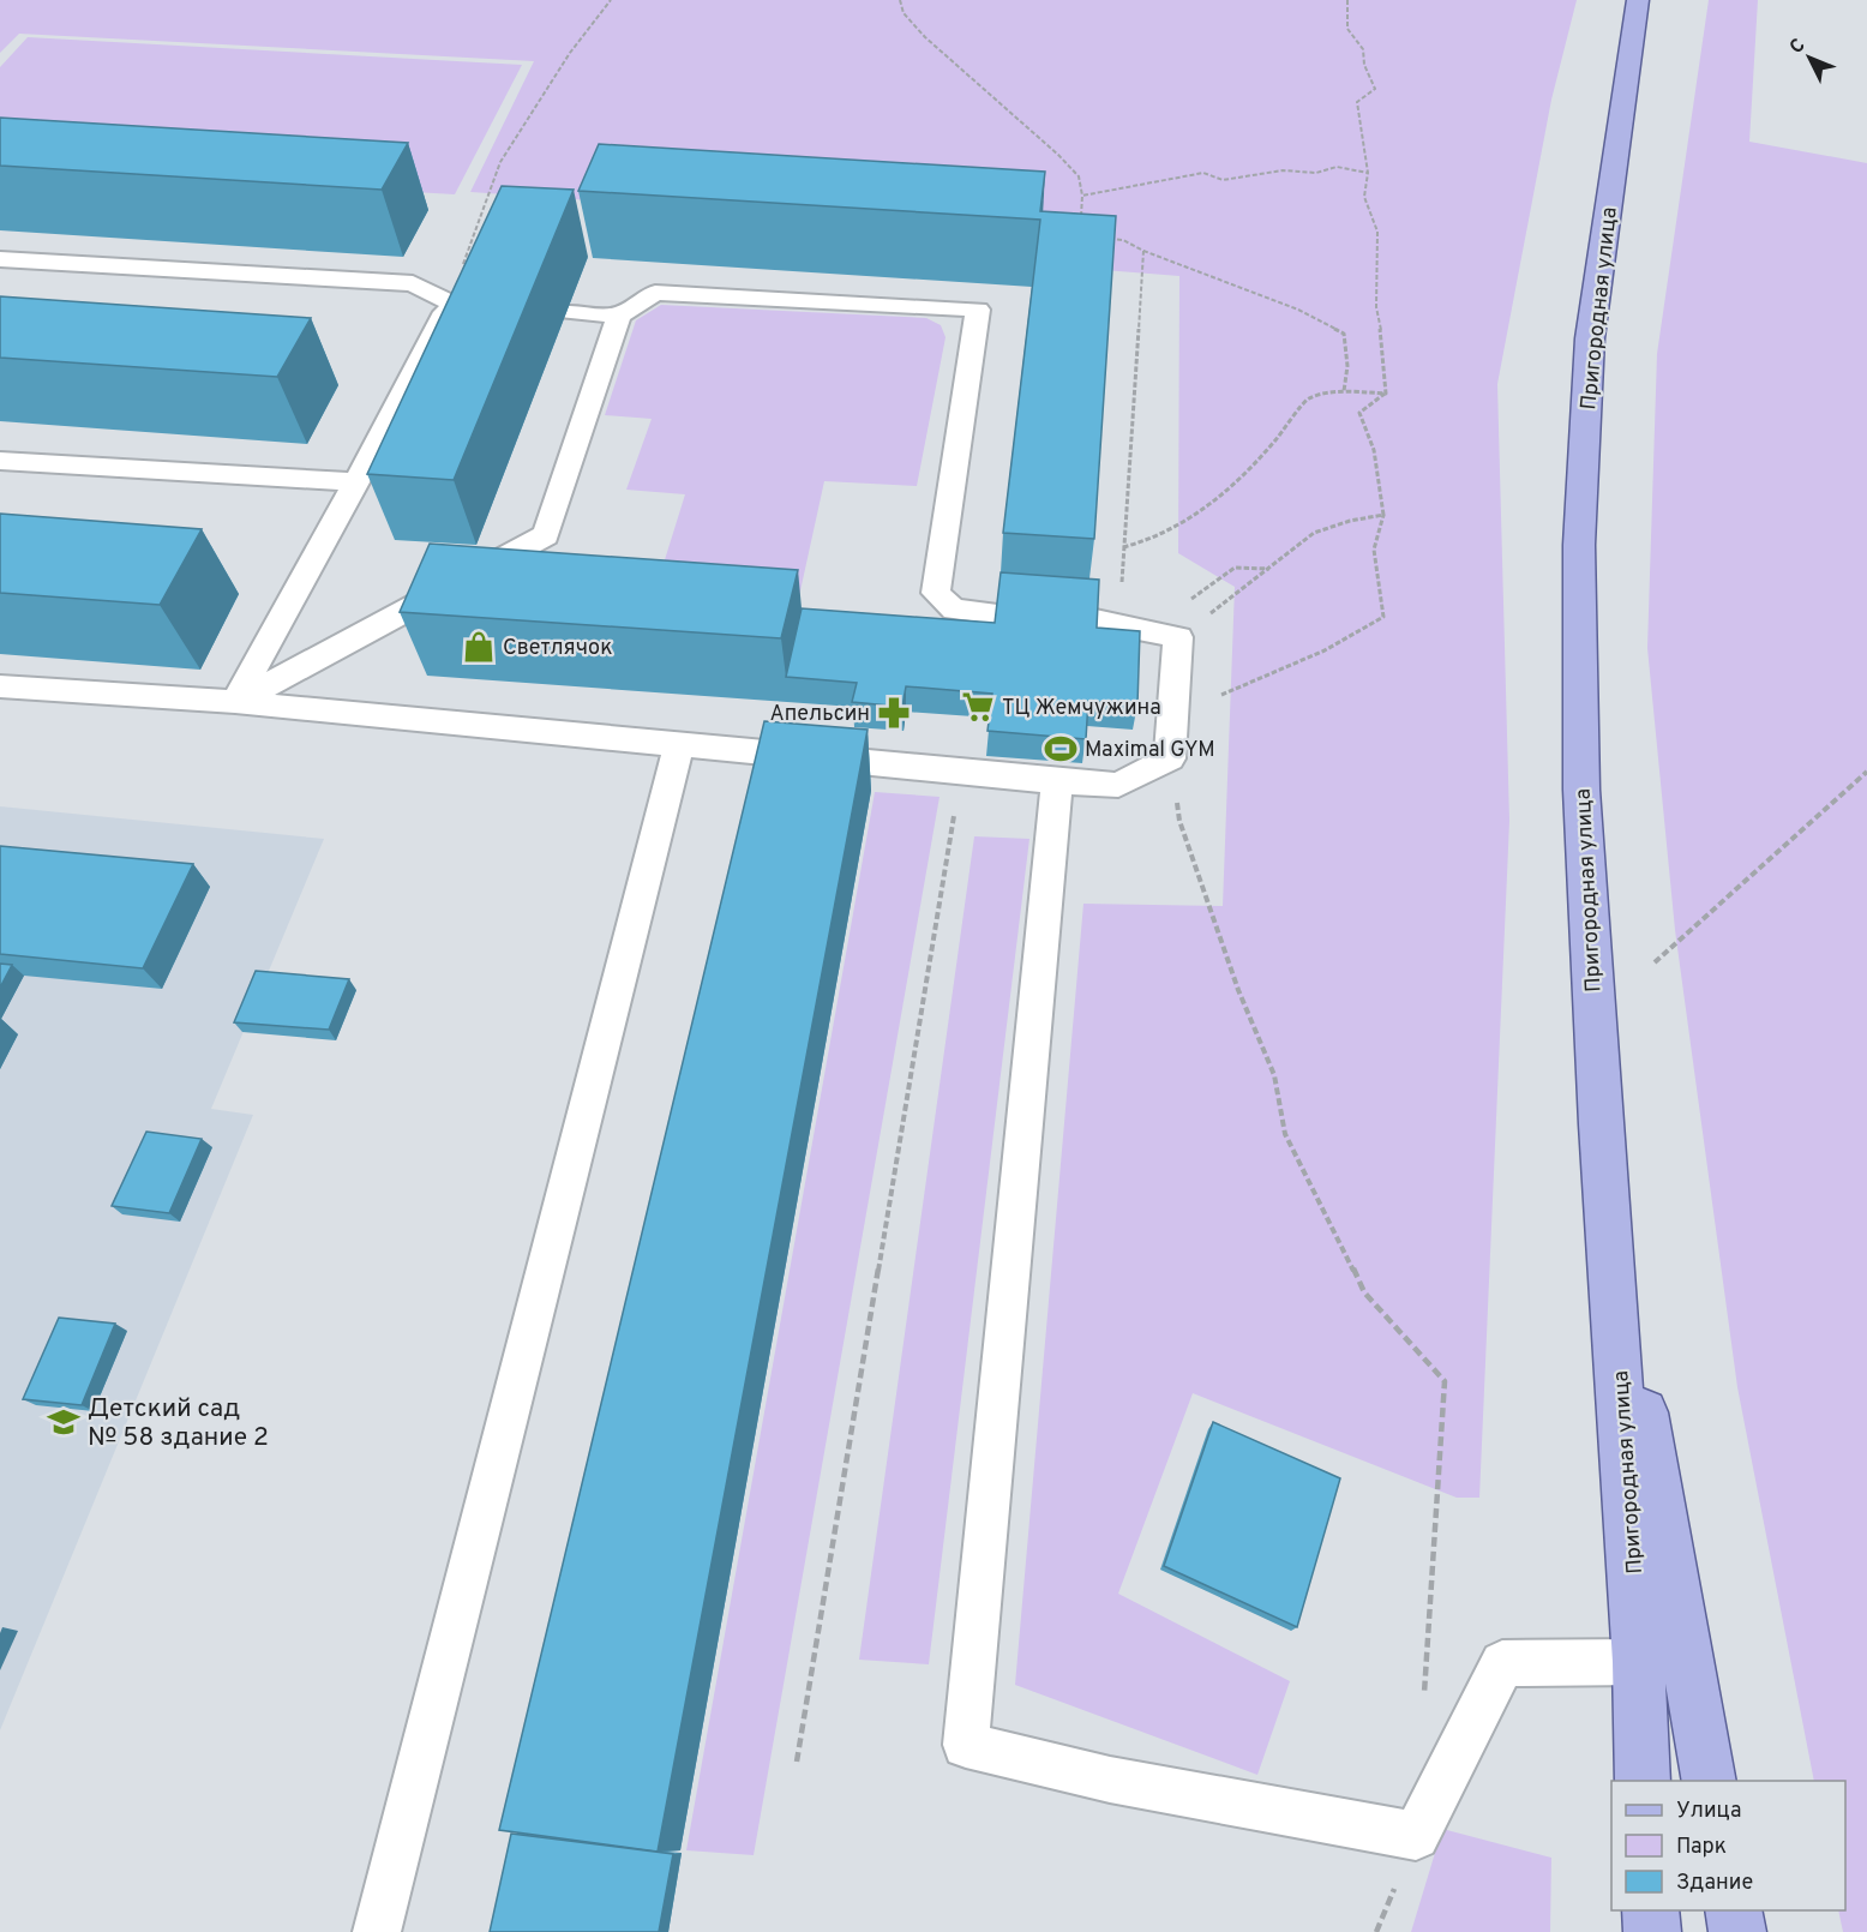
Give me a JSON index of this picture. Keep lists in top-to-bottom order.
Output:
{
  "streets": {
    "main road": ["Пригородная улица"]
  },
  "places": {
    "shop": ["Светлячок"],
    "supermarket": ["ТЦ Жемчужина"],
    "pharmacy": ["Апельсин"],
    "sports": ["Maximal GYM"],
    "school or university": ["Детский сад № 58 здание 2"]
  },
  "legend": ["Улица", "Парк", "Здание"],
  "north": "top left"
}
